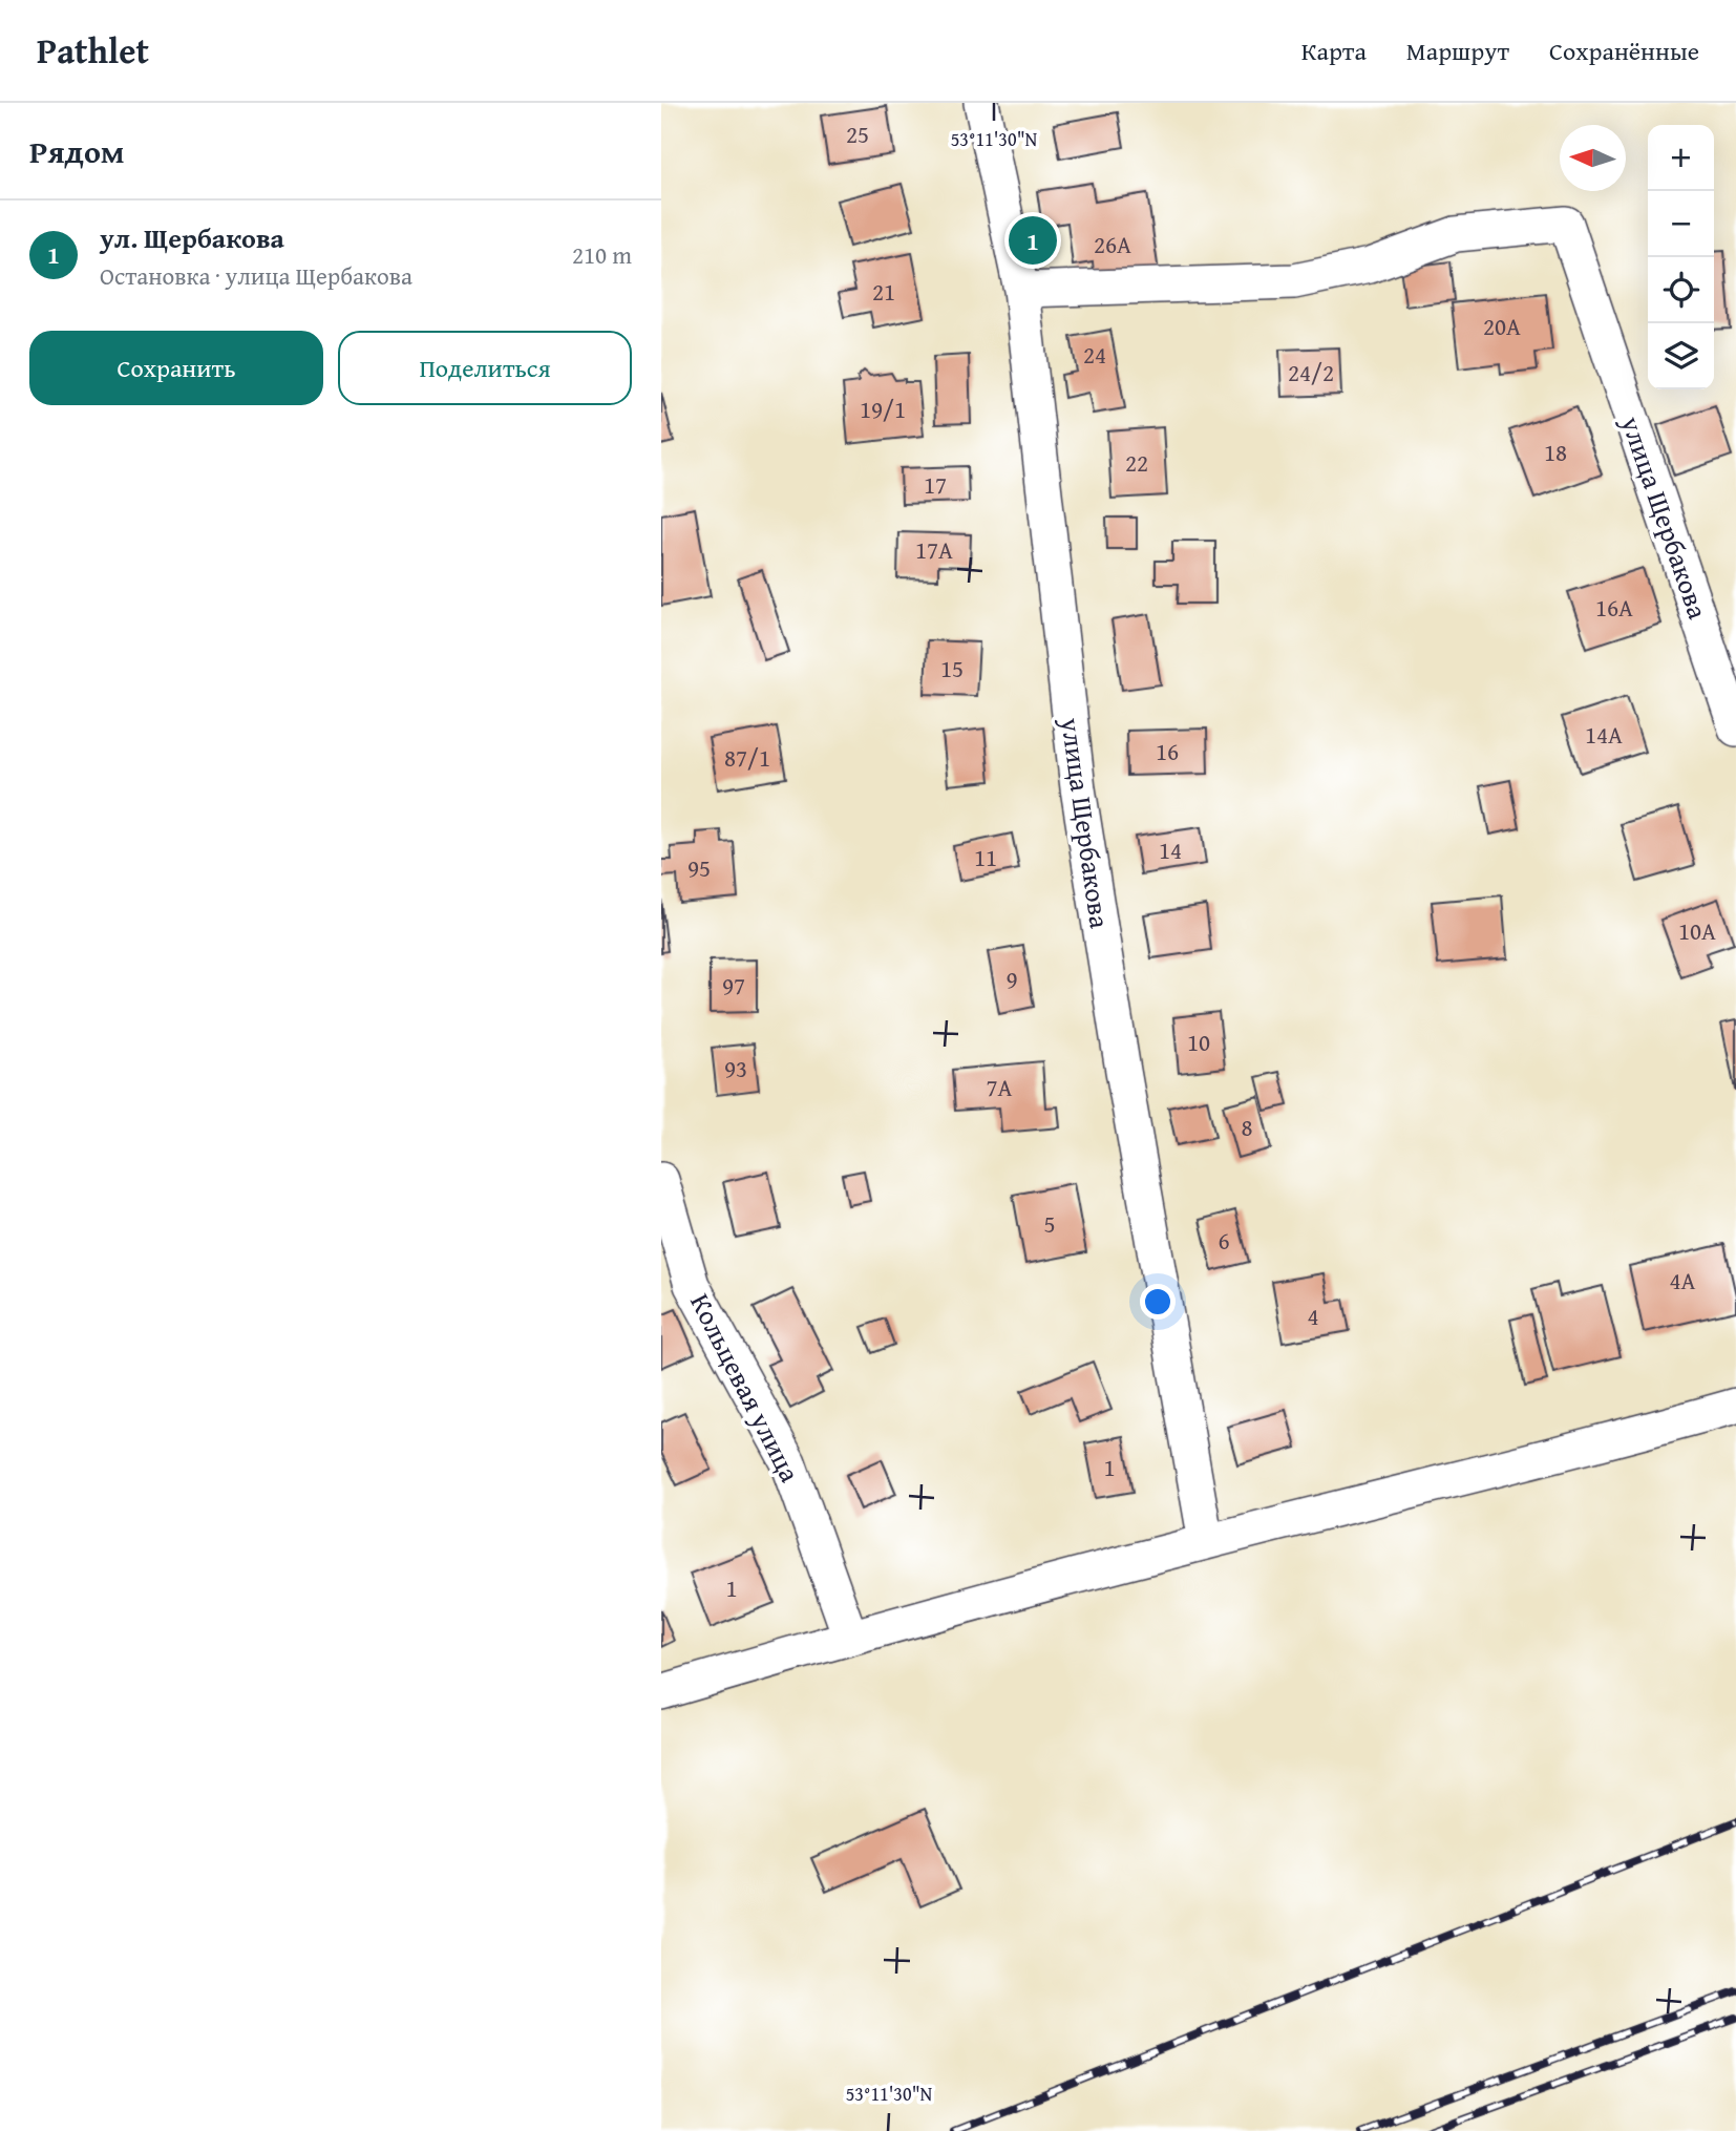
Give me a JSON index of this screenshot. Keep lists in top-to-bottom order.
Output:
{
  "streets": {
    "street": ["улица Щербакова", "Кольцевая улица"]
  },
  "house_numbers": [
    "25",
    "26А",
    "21",
    "20А",
    "24",
    "24/2",
    "19/1",
    "18",
    "22",
    "17",
    "17А",
    "16А",
    "15",
    "14А",
    "16",
    "87/1",
    "14",
    "11",
    "95",
    "10А",
    "9",
    "97",
    "10",
    "93",
    "7А",
    "8",
    "5",
    "6",
    "4А",
    "4",
    "1",
    "1"
  ],
  "north": "left",
  "page": {
    "header": "Pathlet",
    "nav": ["Карта", "Маршрут", "Сохранённые"],
    "heading": "Рядом",
    "map_buttons": ["+", "−"],
    "list": [
      {
        "mark": "1",
        "name": "ул. Щербакова",
        "note": "Остановка · улица Щербакова",
        "value": "210 m"
      }
    ],
    "pins": "1",
    "buttons": ["Сохранить", "Поделиться"]
  },
  "coordinates": ["53°11'30\"N"]
}
